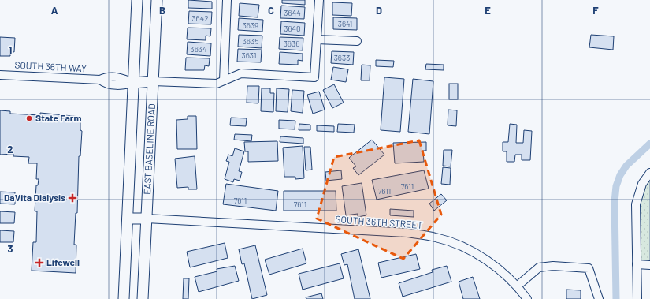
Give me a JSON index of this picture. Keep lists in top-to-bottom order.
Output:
{
  "streets": {
    "main road": ["EAST BASELINE ROAD"],
    "street": ["SOUTH 36TH WAY", "SOUTH 36TH STREET"]
  },
  "crossings": [
    ["SOUTH 36TH WAY", "EAST BASELINE ROAD"],
    ["EAST BASELINE ROAD", "SOUTH 36TH STREET"]
  ],
  "places": {
    "other": ["State Farm"],
    "health": ["DaVita Dialysis", "Lifewell"]
  },
  "house_numbers": [
    "3644",
    "3642",
    "3641",
    "3639",
    "3640",
    "3635",
    "3636",
    "3634",
    "3631",
    "3633",
    "7611",
    "7611",
    "7611",
    "7611"
  ],
  "grid": {
    "columns": [
      "A",
      "B",
      "C",
      "D",
      "E",
      "F"
    ],
    "rows": ["1", "2", "3"]
  }
}
